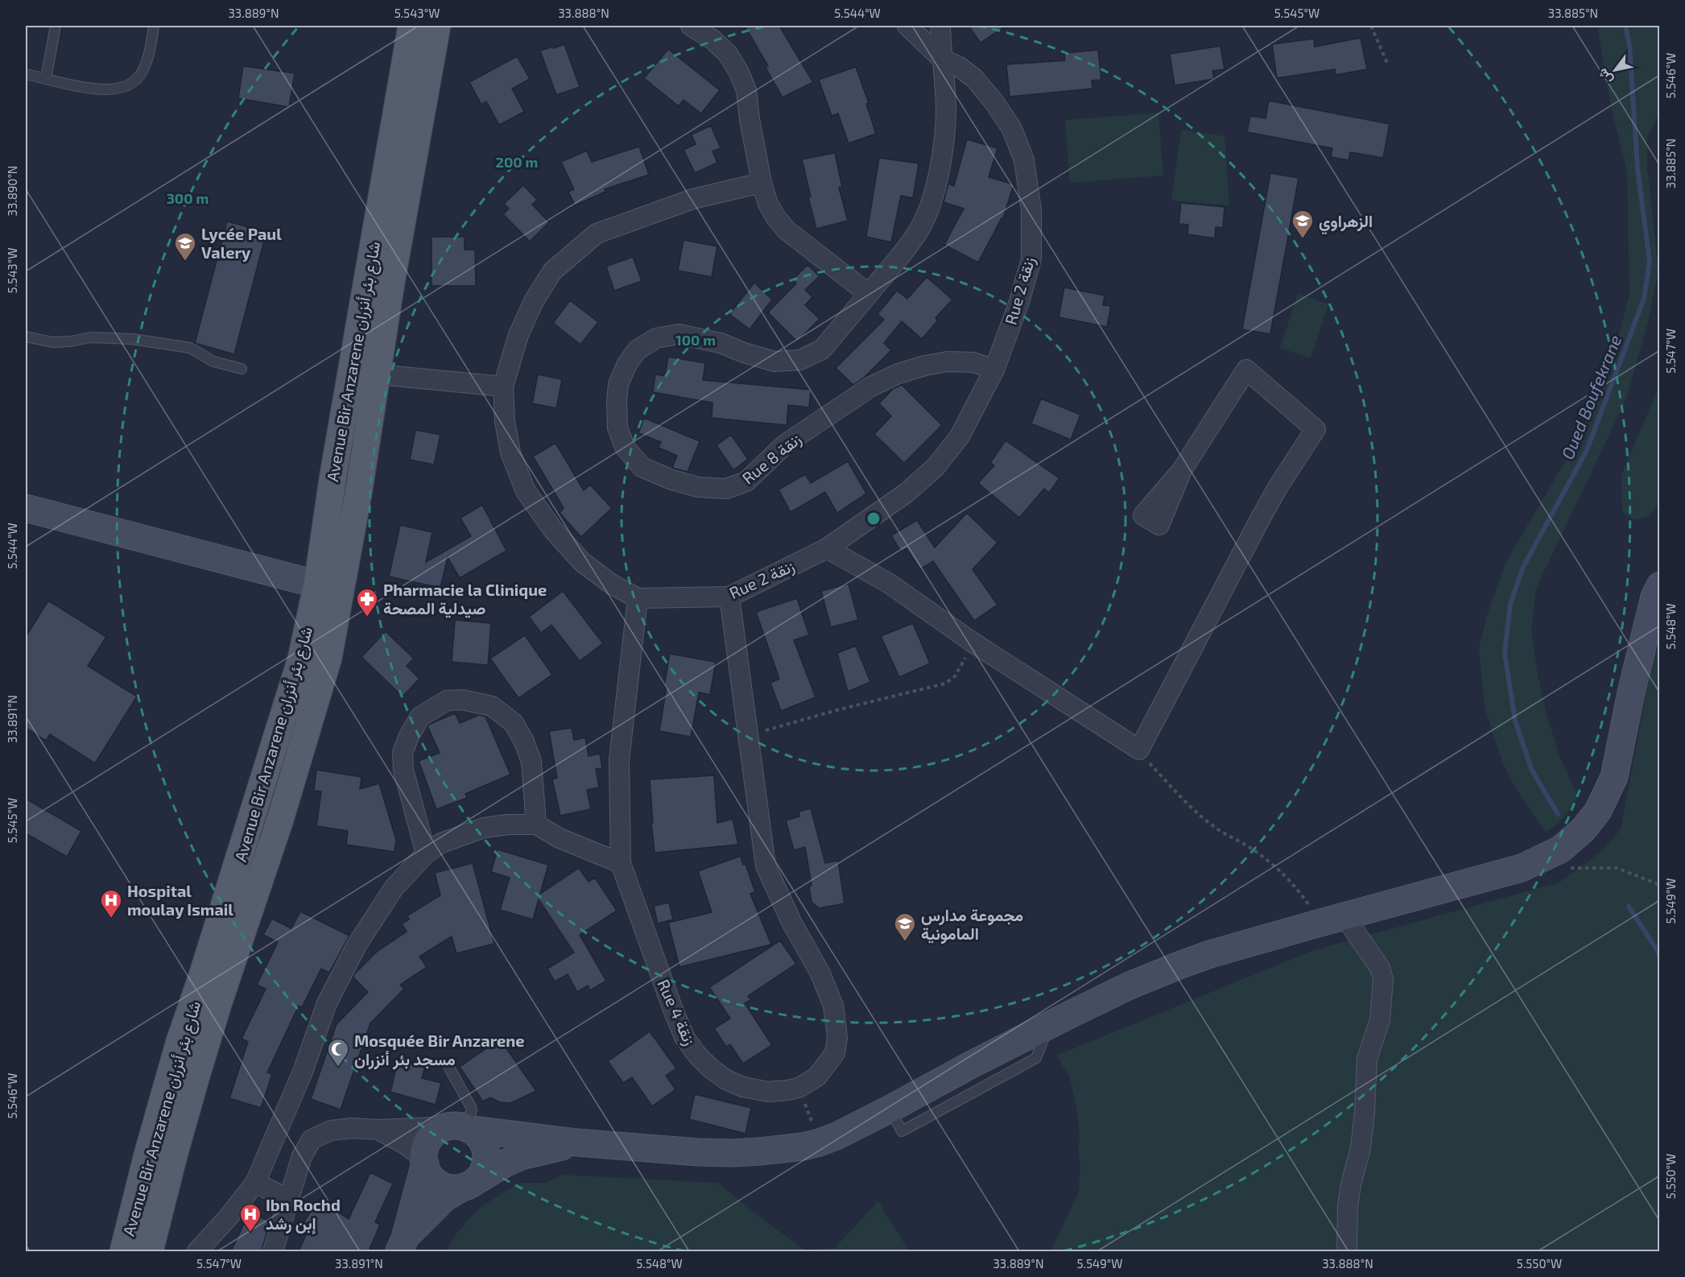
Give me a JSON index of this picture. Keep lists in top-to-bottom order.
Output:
{
  "streets": {
    "main road": ["Avenue Bir Anzarene شارع بئر أنزران"],
    "street": ["Rue 2 زنقة", "Rue 8 زنقة", "Rue 4 زنقة"]
  },
  "crossings": [
    ["Rue 2 زنقة", "Rue 8 زنقة"],
    ["Rue 2 زنقة", "Rue 4 زنقة"]
  ],
  "water": ["Oued Boufekrane"],
  "places": {
    "school or university": ["الزهراوي", "Lycée Paul Valery", "مجموعة مدارس المامونية"],
    "pharmacy": ["Pharmacie la Clinique صيدلية المصحة"],
    "hospital": ["Hospital moulay Ismail", "Ibn Rochd إبن رشد"],
    "mosque": ["Mosquée Bir Anzarene مسجد بئر أنزران"]
  },
  "north": "bottom left",
  "coordinates": [
    "33.889°N",
    "5.543°W",
    "33.888°N",
    "5.544°W",
    "5.545°W",
    "33.885°N",
    "5.546°W",
    "33.890°N",
    "5.547°W",
    "5.548°W",
    "33.891°N",
    "5.549°W",
    "5.550°W"
  ],
  "rings": ["200 m", "300 m", "100 m"]
}
